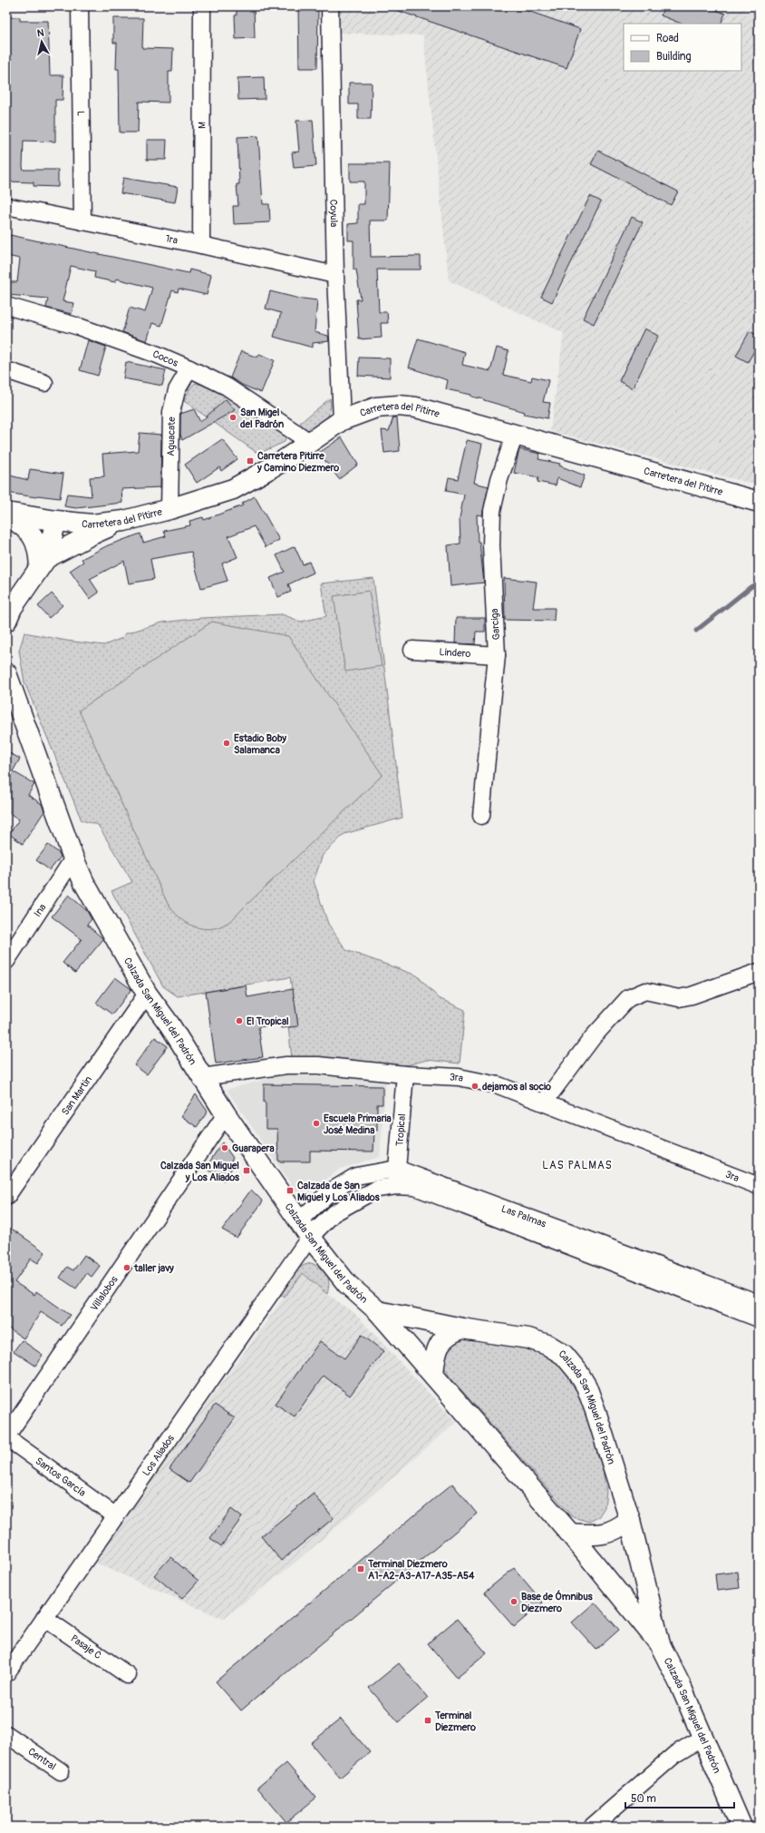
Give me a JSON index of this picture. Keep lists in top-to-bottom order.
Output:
{
  "streets": {
    "main road": ["Carretera del Pitirre", "Calzada San Miguel del Padrón"],
    "street": [
      "L",
      "M",
      "Coyula",
      "1ra",
      "Cocos",
      "Aguacate",
      "Garciga",
      "Lindero",
      "Ina",
      "3ra",
      "San Martin",
      "Tropical",
      "Las Palmas",
      "Villalobos",
      "Los Aliados",
      "Santos García",
      "Pasaje C",
      "Central"
    ]
  },
  "crossings": [
    ["L", "1ra"],
    ["M", "1ra"],
    ["Coyula", "1ra"],
    ["Coyula", "Carretera del Pitirre"],
    ["Cocos", "Carretera del Pitirre"],
    ["Cocos", "Aguacate"],
    ["Carretera del Pitirre", "Aguacate"],
    ["Carretera del Pitirre", "Garciga"],
    ["Garciga", "Lindero"],
    ["Ina", "Calzada San Miguel del Padrón"],
    ["Calzada San Miguel del Padrón", "3ra"],
    ["Calzada San Miguel del Padrón", "San Martin"],
    ["Calzada San Miguel del Padrón", "Las Palmas"],
    ["Calzada San Miguel del Padrón", "Villalobos"],
    ["Calzada San Miguel del Padrón", "Los Aliados"],
    ["3ra", "Tropical"],
    ["Tropical", "Las Palmas"],
    ["Las Palmas", "Los Aliados"],
    ["Villalobos", "Santos García"],
    ["Los Aliados", "Santos García"],
    ["Los Aliados", "Pasaje C"]
  ],
  "districts": ["LAS PALMAS"],
  "places": {
    "other": [
      "San Migel del Padrón",
      "Estadio Boby Salamanca",
      "El Tropical",
      "dejamos al socio",
      "Escuela Primaria José Medina",
      "Guarapera",
      "taller javy",
      "Base de Ómnibus Diezmero"
    ],
    "transit": [
      "Carretera Pitirre y Camino Diezmero",
      "Calzada San Miguel y Los Aliados",
      "Calzada de San Miguel y Los Aliados",
      "Terminal Diezmero A1-A2-A3-A17-A35-A54",
      "Terminal Diezmero"
    ]
  },
  "legend": ["Road", "Building"],
  "scale_bar": "50 m",
  "north": "top"
}
